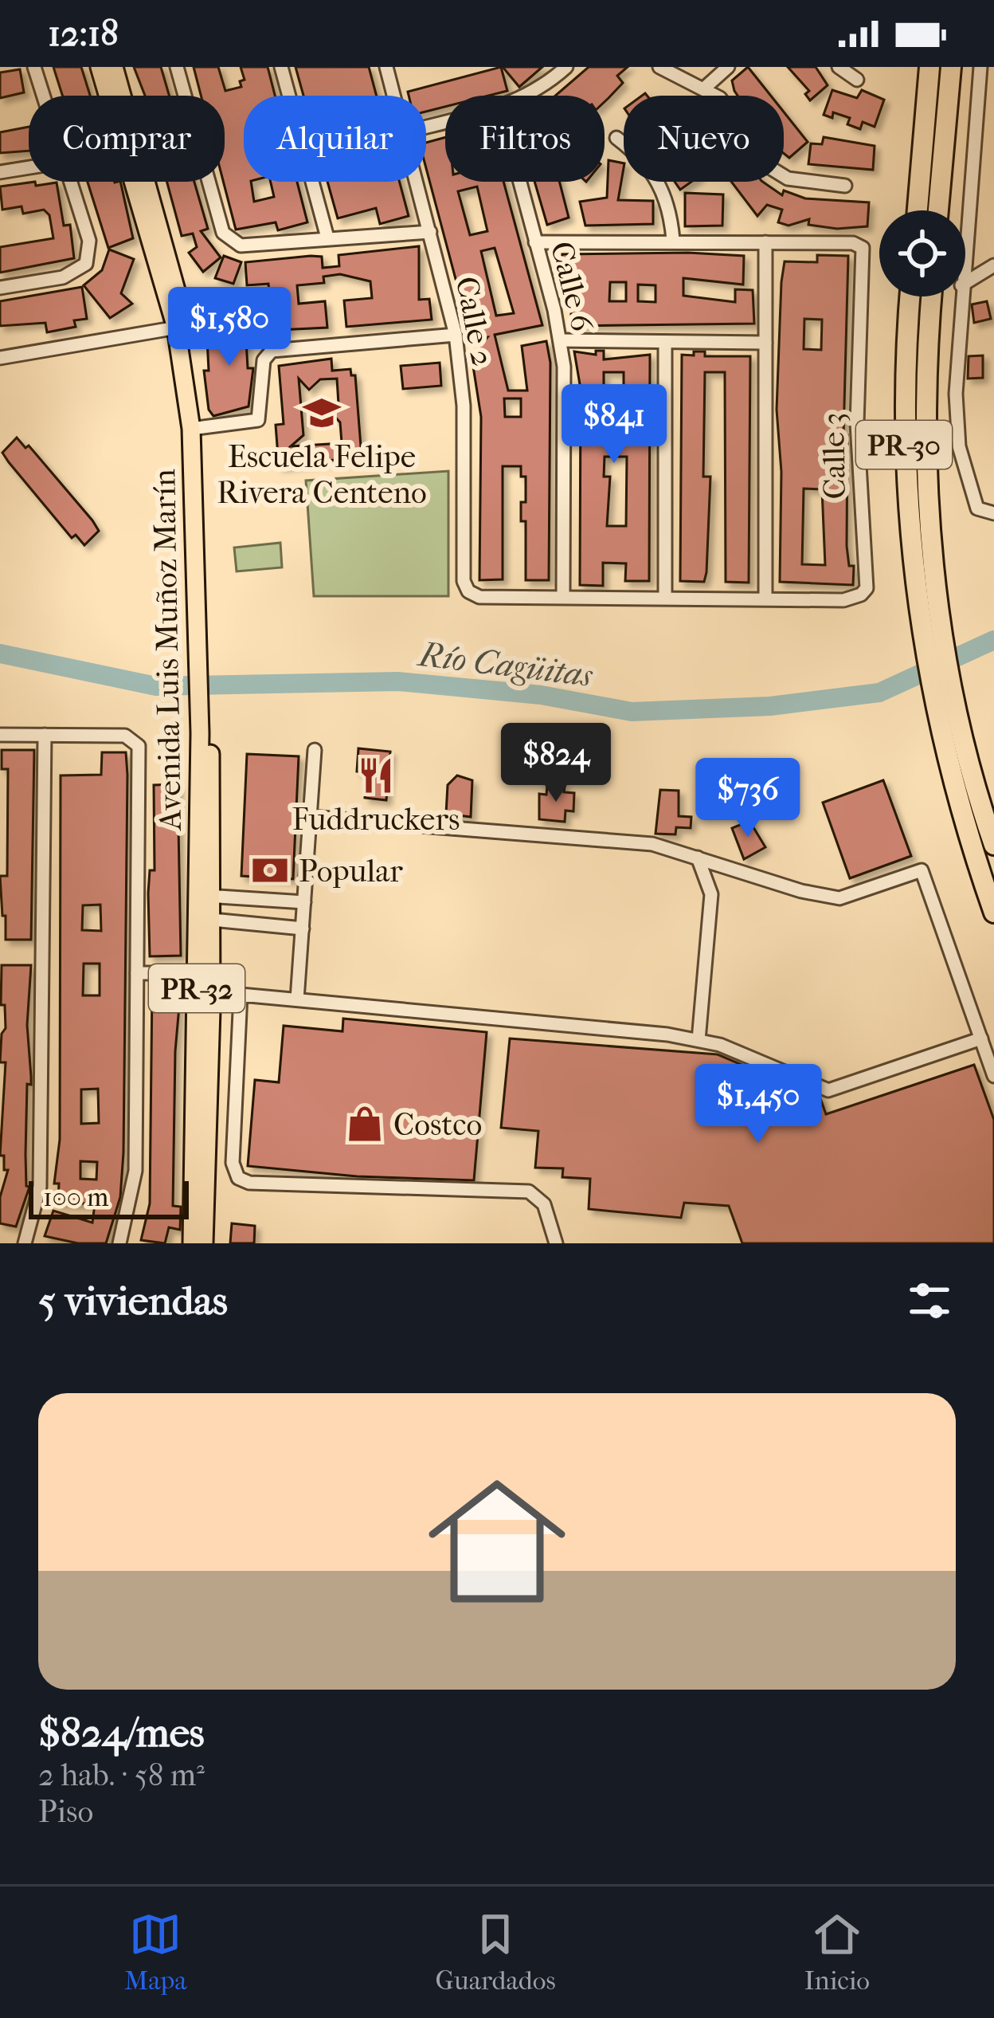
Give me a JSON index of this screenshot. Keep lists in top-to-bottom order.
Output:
{
  "streets": {
    "highway": ["PR-30"],
    "main road": ["Avenida Luis Muñoz Marín", "PR-32"],
    "street": ["Calle 6", "Calle 2", "Calle 3"]
  },
  "crossings": [
    ["Calle 6", "Calle 3"],
    ["Calle 2", "Calle 3"]
  ],
  "water": ["Río Cagüitas"],
  "places": {
    "school or university": ["Escuela Felipe Rivera Centeno"],
    "restaurant": ["Fuddruckers"],
    "bank": ["Popular"],
    "shop": ["Costco"]
  },
  "scale_bar": "100 m",
  "page": {
    "status": "12:18",
    "chip": [
      "Comprar",
      "Alquilar",
      "Filtros",
      "Nuevo"
    ],
    "price": [
      "$1,580",
      "$841",
      "$824",
      "$736",
      "$1,450"
    ],
    "scale": "100 m",
    "heading": "5 viviendas",
    "list": [
      {
        "name": "$824/mes",
        "note": "2 hab. · 58 m² · Piso"
      }
    ],
    "tabs": ["Mapa", "Guardados", "Inicio"]
  }
}
